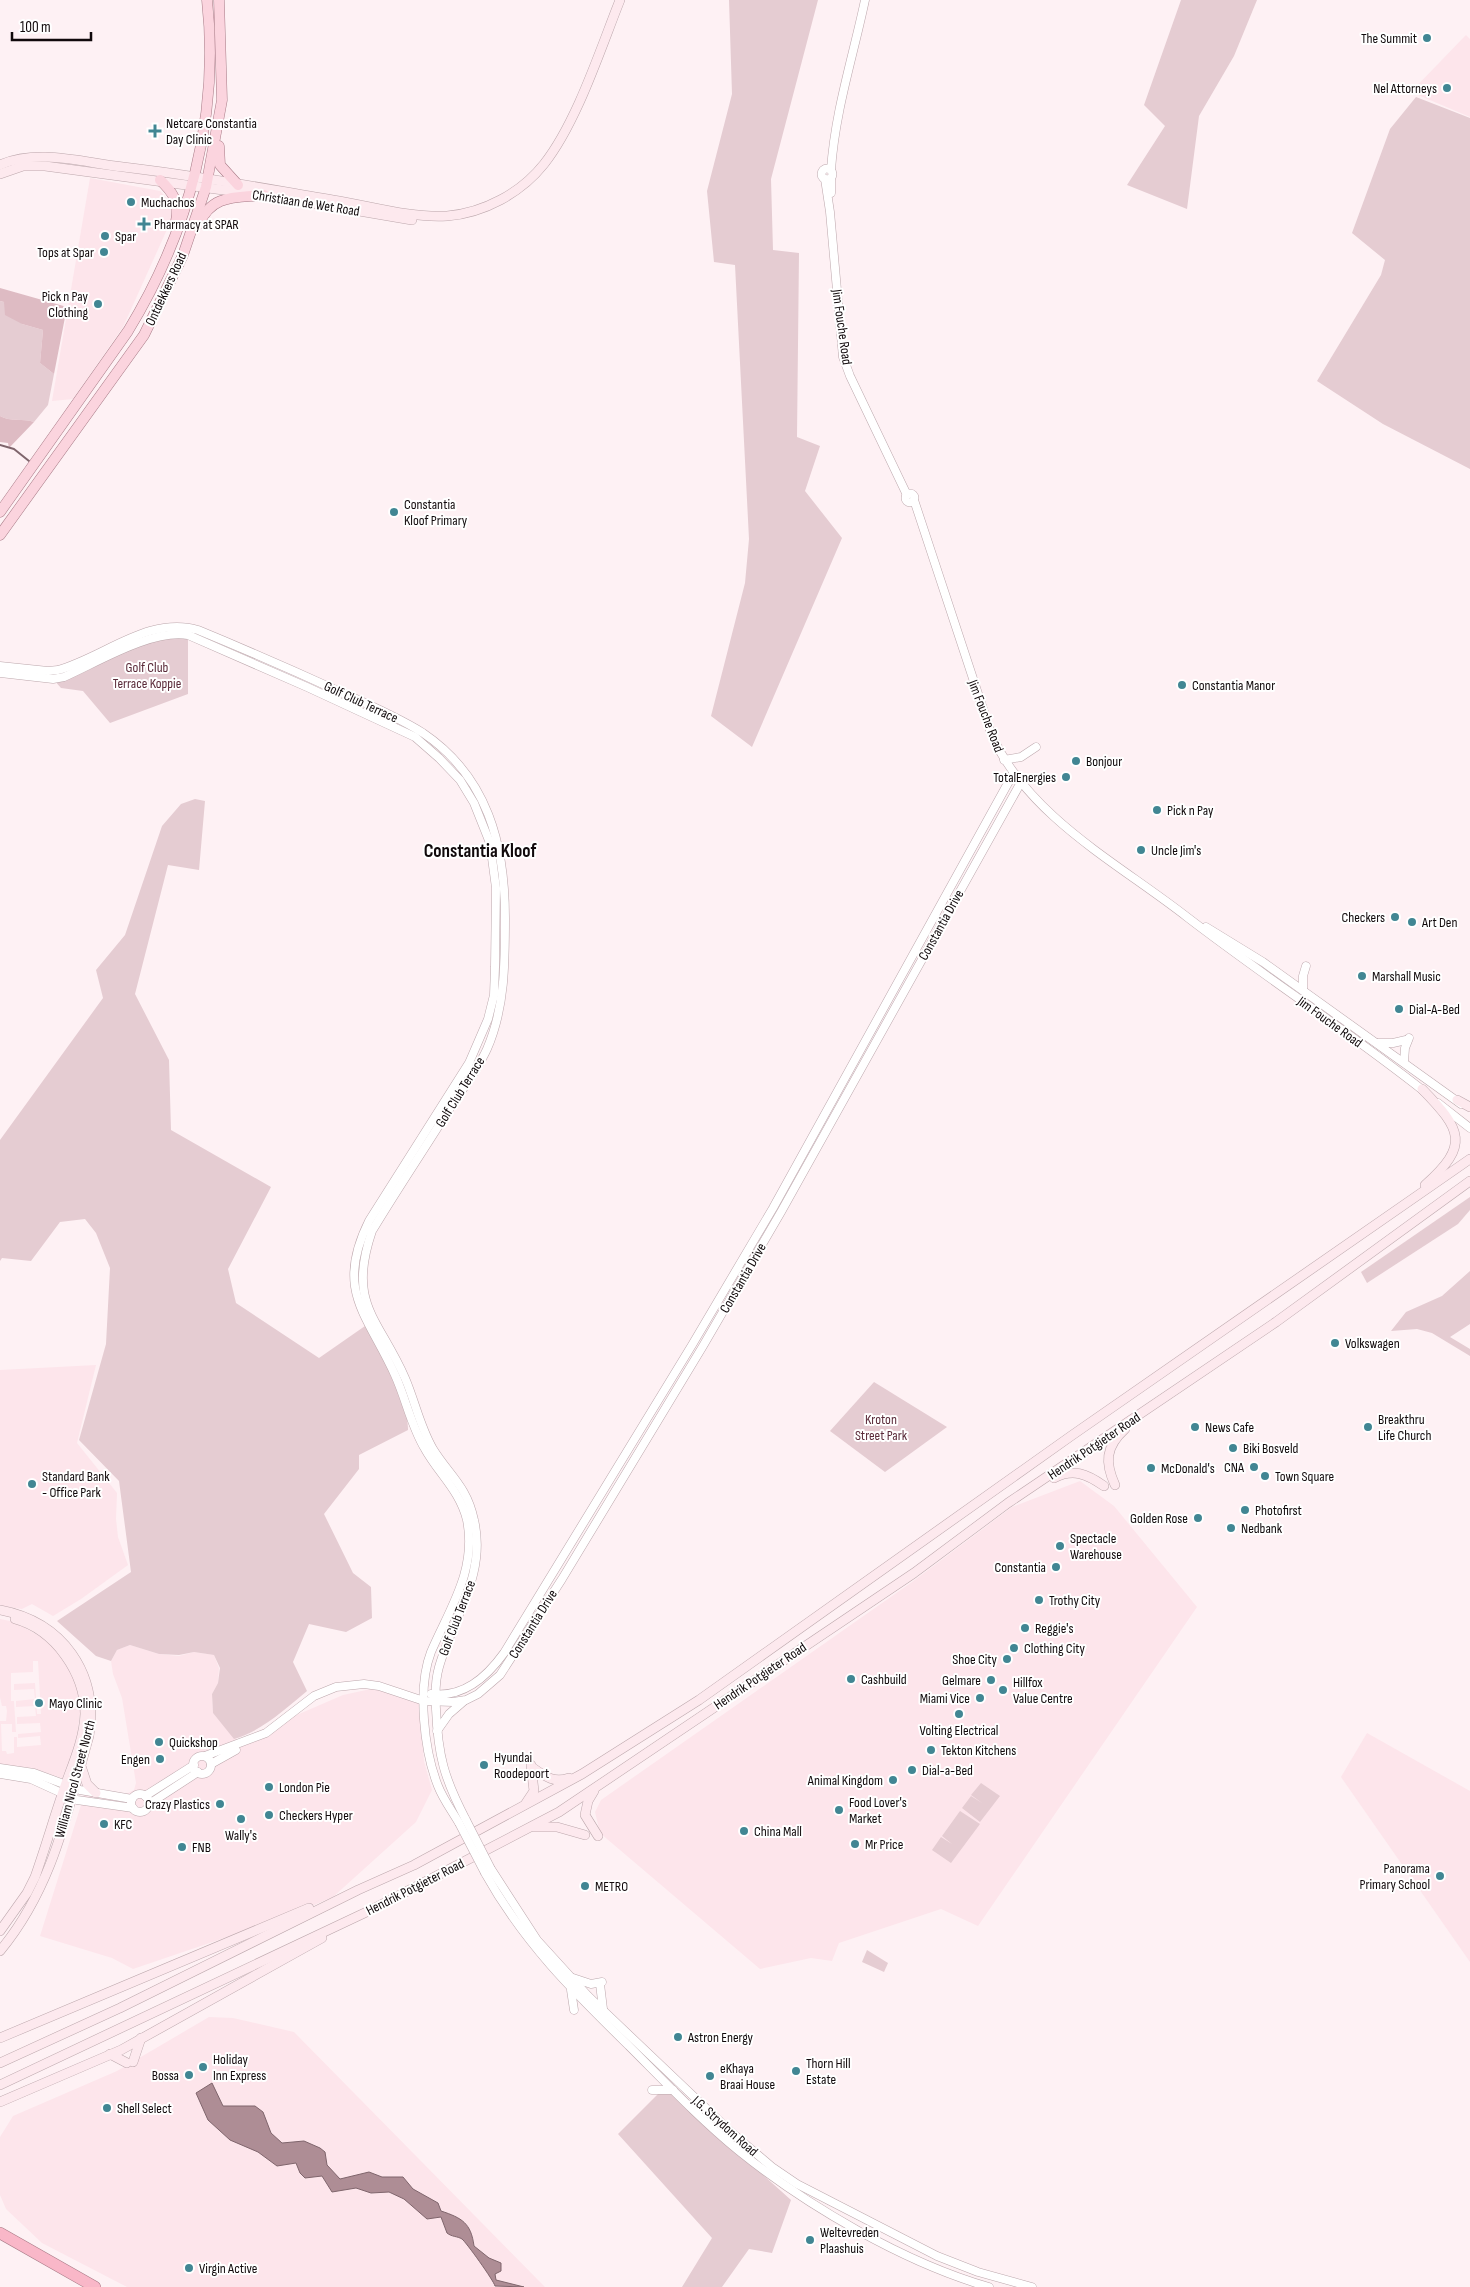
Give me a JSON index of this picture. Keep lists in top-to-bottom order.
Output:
{
  "streets": {
    "main road": [
      "Christiaan de Wet Road",
      "Ontdekkers Road",
      "Hendrik Potgieter Road",
      "William Nicol Street North"
    ],
    "street": [
      "Jim Fouche Road",
      "Golf Club Terrace",
      "Constantia Drive",
      "J.G. Strydom Road"
    ]
  },
  "crossings": [
    ["Christiaan de Wet Road", "Ontdekkers Road"],
    ["Jim Fouche Road", "Constantia Drive"],
    ["Golf Club Terrace", "Constantia Drive"],
    ["Golf Club Terrace", "J.G. Strydom Road"]
  ],
  "districts": ["Constantia Kloof"],
  "parks": ["Golf Club Terrace Koppie", "Kroton Street Park"],
  "places": {
    "other": [
      "The Summit",
      "Nel Attorneys",
      "Muchachos",
      "Spar",
      "Tops at Spar",
      "Pick n Pay Clothing",
      "Constantia Kloof Primary",
      "Constantia Manor",
      "Bonjour",
      "TotalEnergies",
      "Pick n Pay",
      "Uncle Jim's",
      "Checkers",
      "Art Den",
      "Marshall Music",
      "Dial-A-Bed",
      "Volkswagen",
      "News Cafe",
      "Breakthru Life Church",
      "Biki Bosveld",
      "CNA",
      "McDonald's",
      "Town Square",
      "Standard Bank - Office Park",
      "Photofirst",
      "Golden Rose",
      "Nedbank",
      "Spectacle Warehouse",
      "Constantia",
      "Trothy City",
      "Reggie's",
      "Clothing City",
      "Shoe City",
      "Cashbuild",
      "Gelmare",
      "Hillfox Value Centre",
      "Miami Vice",
      "Mayo Clinic",
      "Volting Electrical",
      "Quickshop",
      "Tekton Kitchens",
      "Engen",
      "Hyundai Roodepoort",
      "Dial-a-Bed",
      "Animal Kingdom",
      "London Pie",
      "Crazy Plastics",
      "Food Lover's Market",
      "Checkers Hyper",
      "Wally's",
      "KFC",
      "China Mall",
      "Mr Price",
      "FNB",
      "Panorama Primary School",
      "METRO",
      "Astron Energy",
      "Holiday Inn Express",
      "Thorn Hill Estate",
      "Bossa",
      "eKhaya Braai House",
      "Shell Select",
      "Weltevreden Plaashuis",
      "Virgin Active"
    ],
    "health": ["Netcare Constantia Day Clinic", "Pharmacy at SPAR"]
  },
  "scale_bar": "100 m"
}
